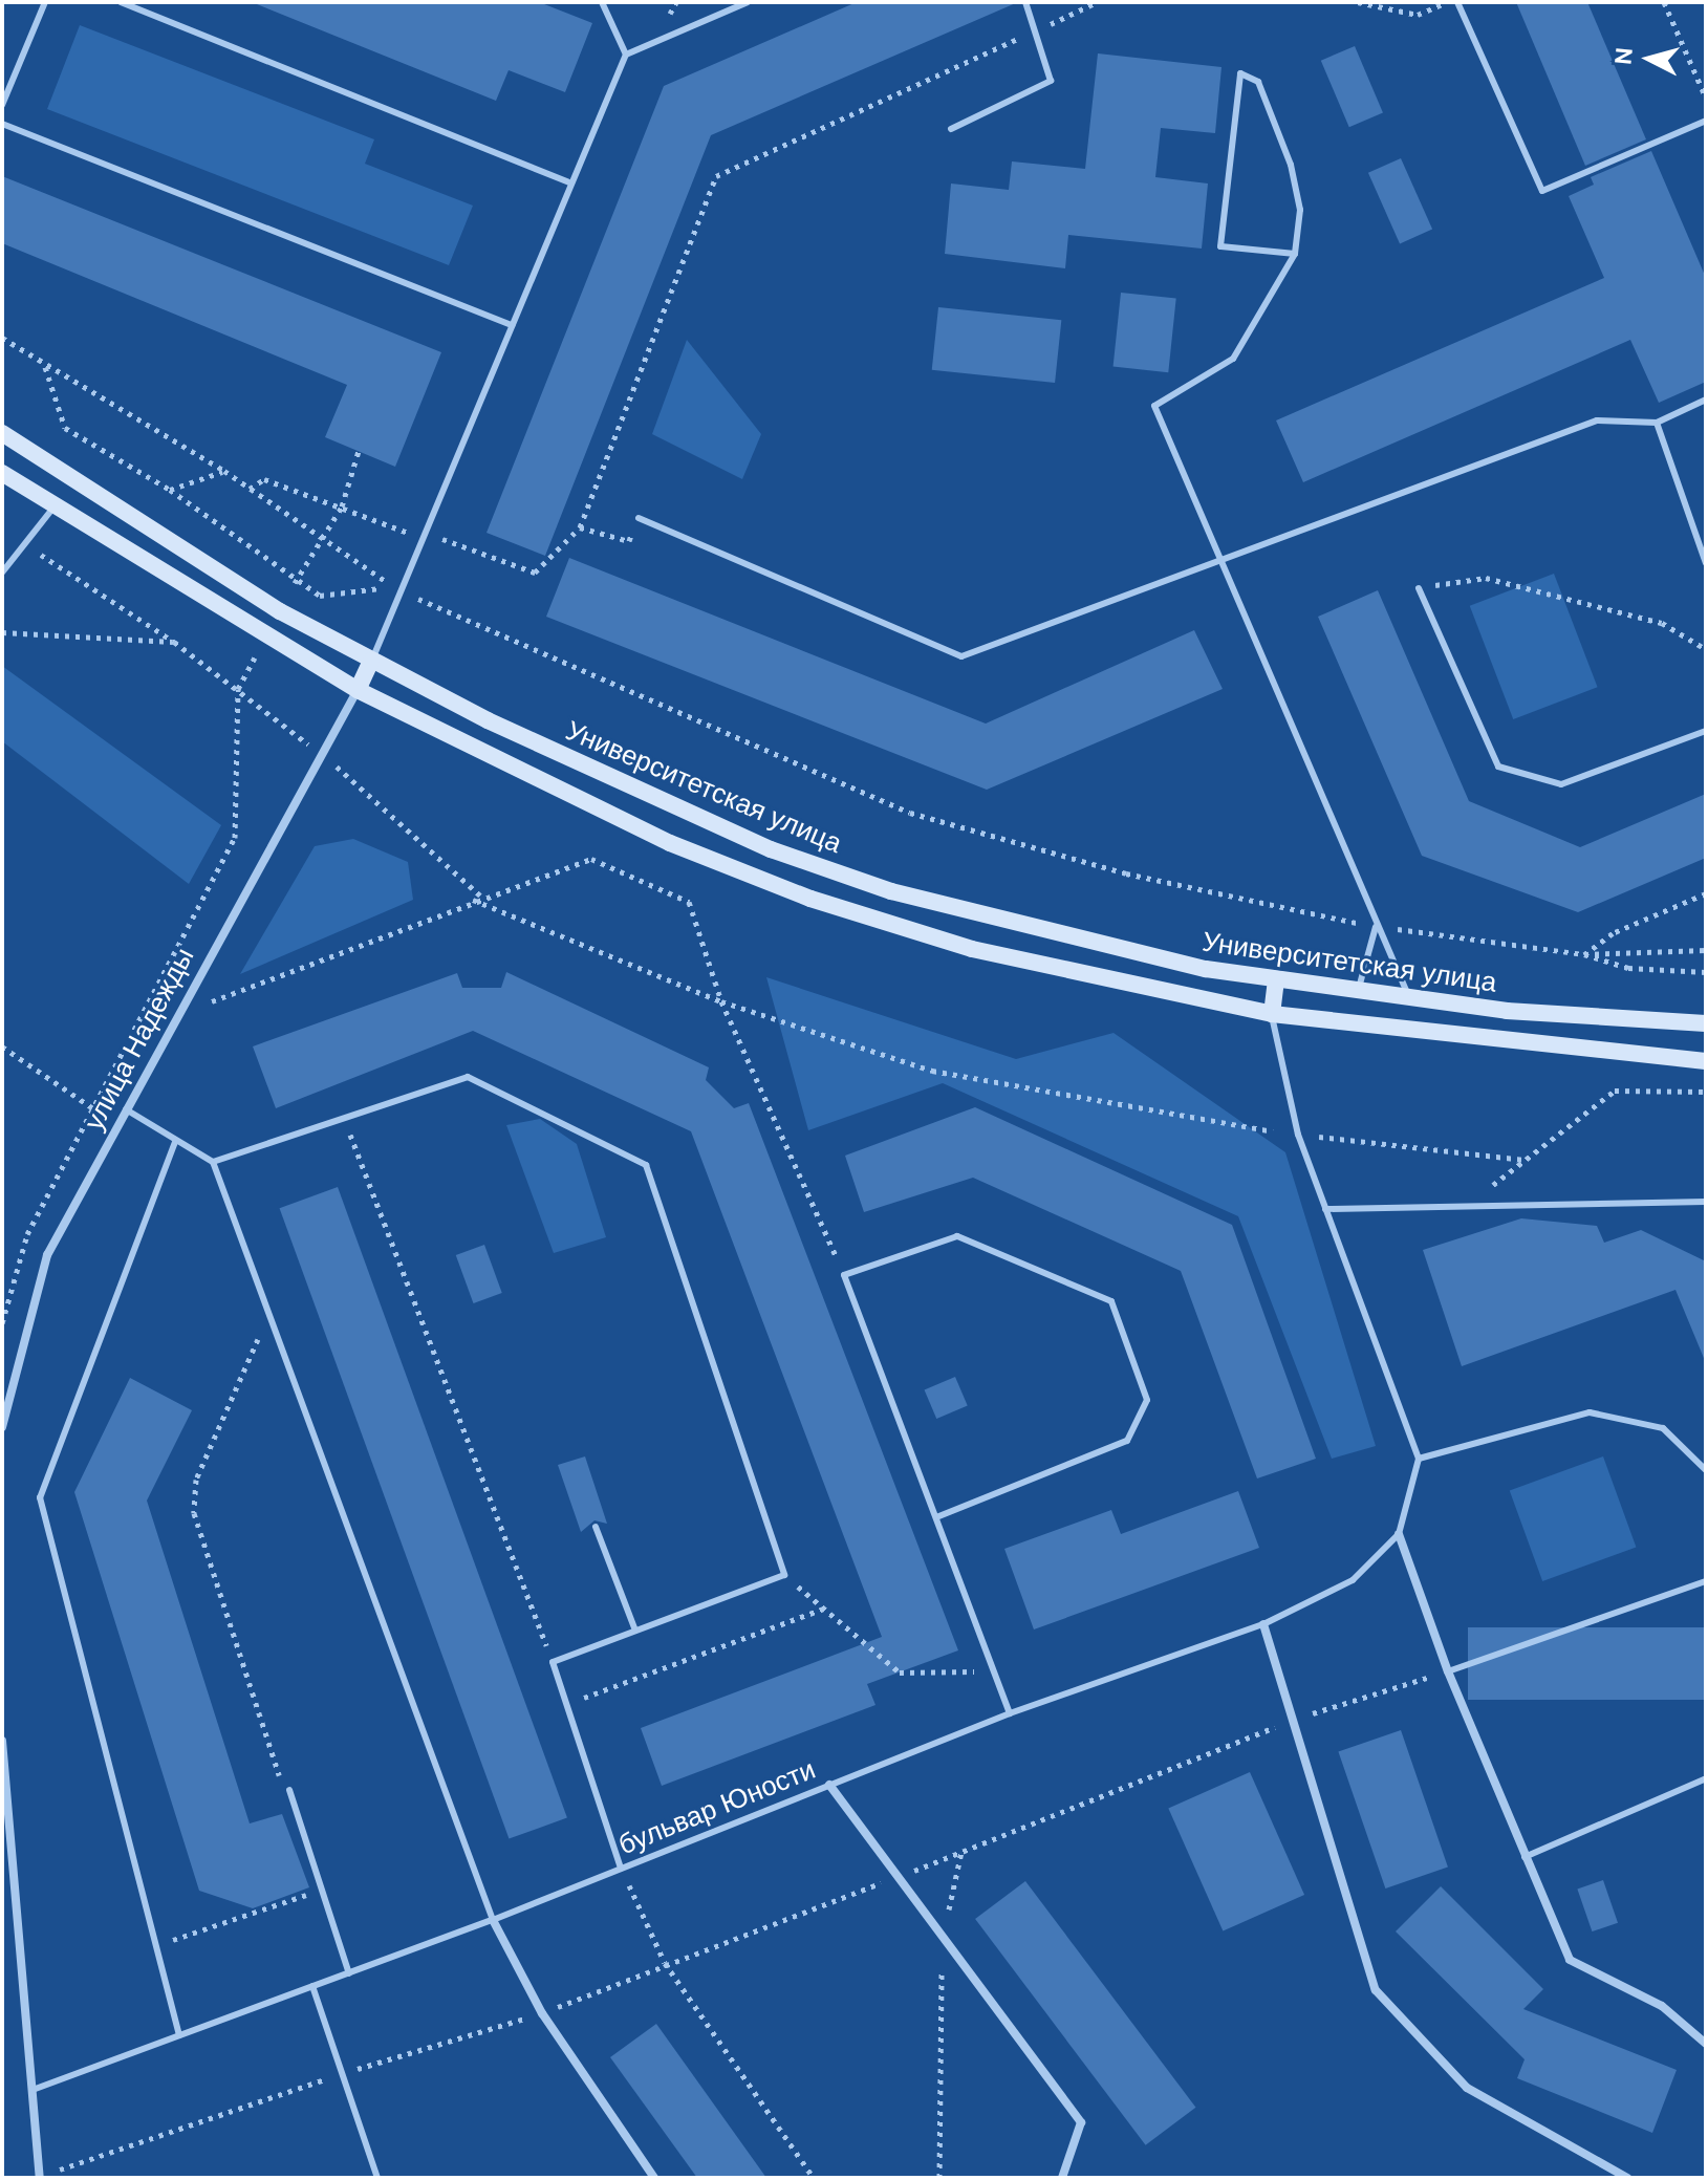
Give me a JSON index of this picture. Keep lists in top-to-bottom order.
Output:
{
  "streets": {
    "main road": ["Университетская улица"],
    "street": ["улица Надежды"],
    "lane": ["бульвар Юности"]
  },
  "north": "left"
}
